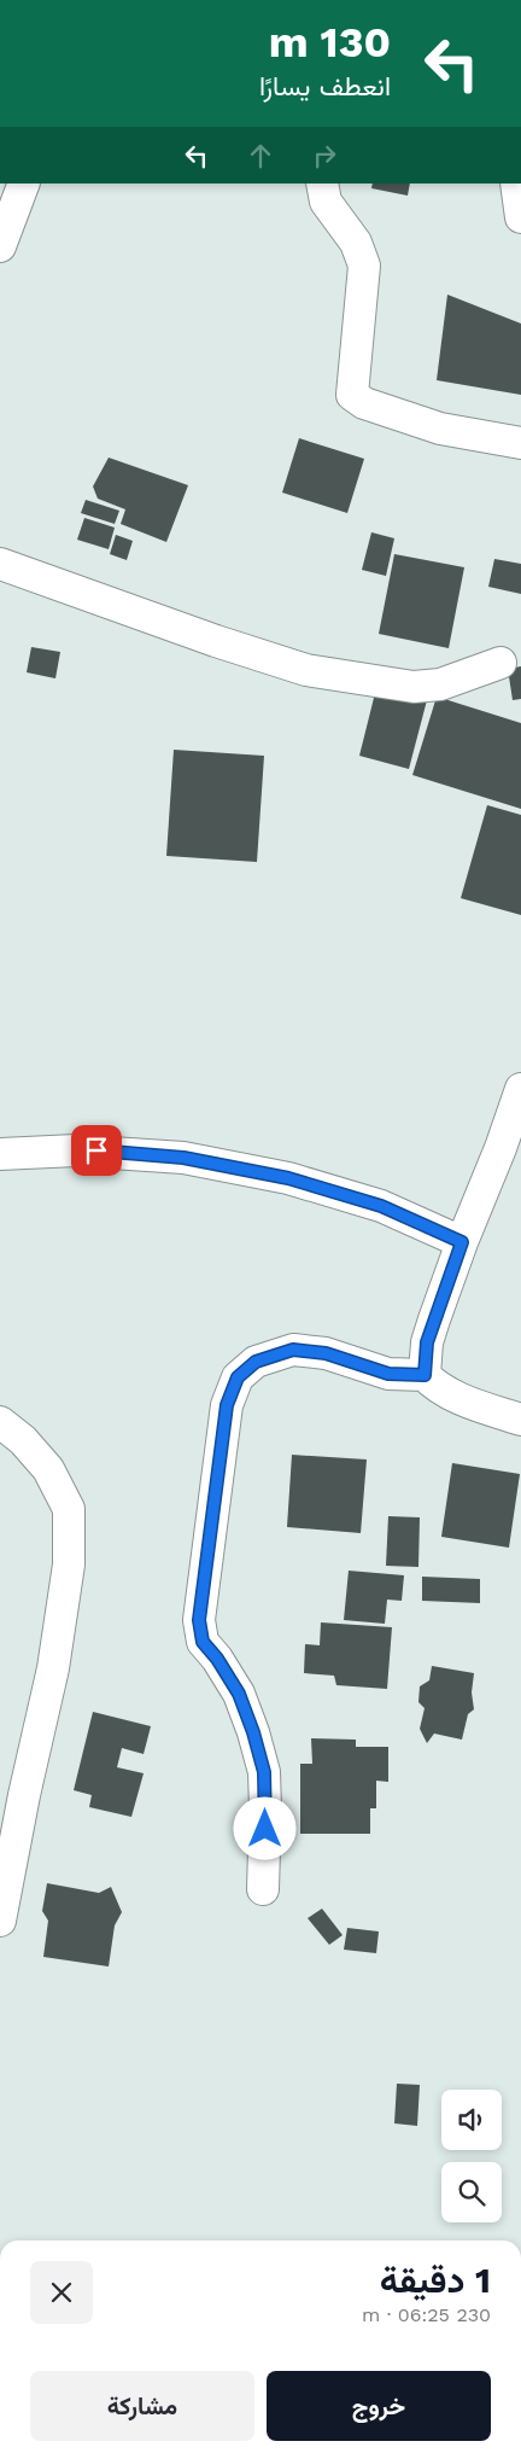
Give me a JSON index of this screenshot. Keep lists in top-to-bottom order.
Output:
{
  "page": {
    "turn": ["130 m", "انعطف يسارًا"],
    "heading": ["1 دقيقة", "230 m · 06:25"],
    "buttons": ["خروج", "مشاركة"]
  }
}
